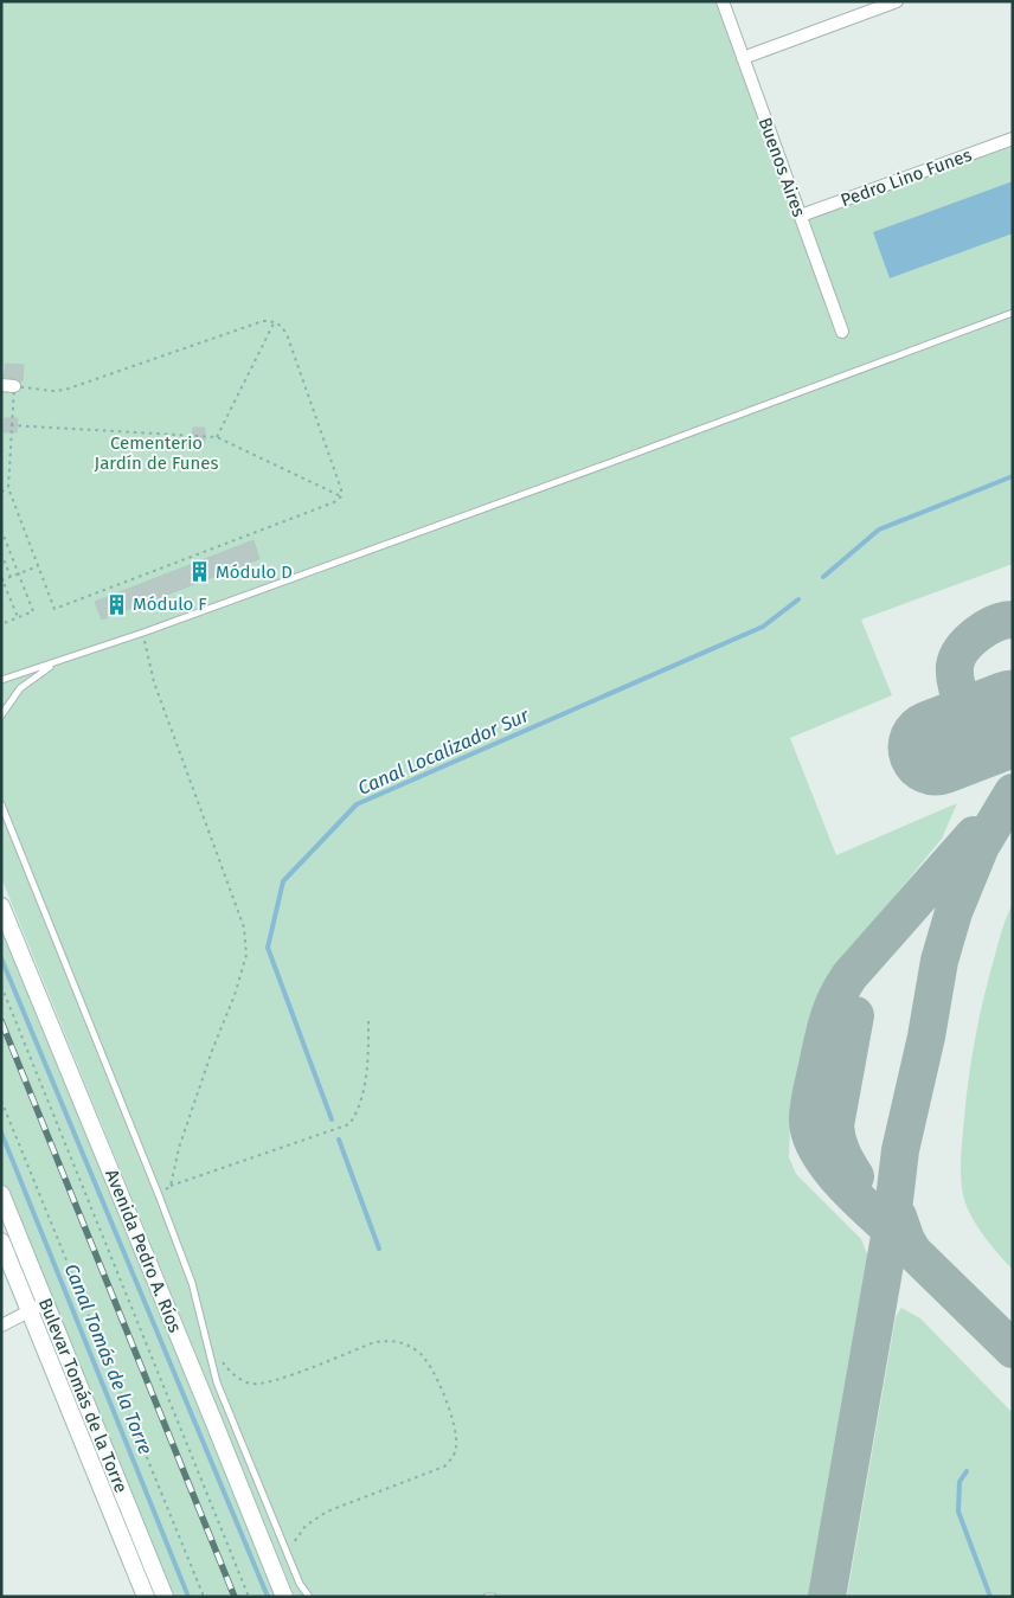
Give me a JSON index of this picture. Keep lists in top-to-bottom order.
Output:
{
  "streets": {
    "street": [
      "Buenos Aires",
      "Pedro Lino Funes",
      "Avenida Pedro A. Ríos",
      "Bulevar Tomás de la Torre"
    ]
  },
  "crossings": [
    ["Buenos Aires", "Pedro Lino Funes"]
  ],
  "water": ["Canal Localizador Sur", "Canal Tomás de la Torre"],
  "parks": ["Cementerio Jardín de Funes"],
  "places": {
    "building": ["Módulo D", "Módulo F"]
  }
}
